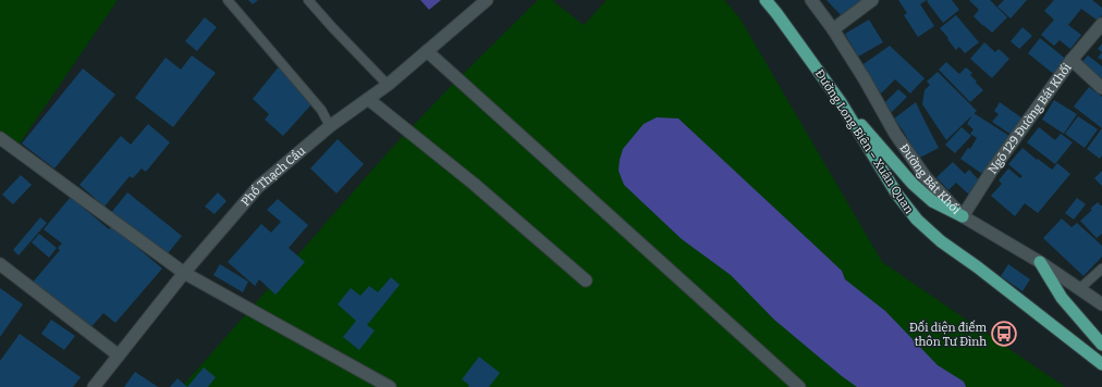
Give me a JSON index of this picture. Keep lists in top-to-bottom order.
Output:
{
  "streets": {
    "main road": ["Đường Long Biên – Xuân Quan"],
    "street": ["Ngõ 129 Đường Bát Khối", "Phố Thạch Cầu", "Đường Bát Khối"]
  },
  "crossings": [
    ["Ngõ 129 Đường Bát Khối", "Đường Bát Khối"]
  ],
  "places": {
    "bus stop": ["Đối diện điếm thôn Tư Đình"]
  }
}
